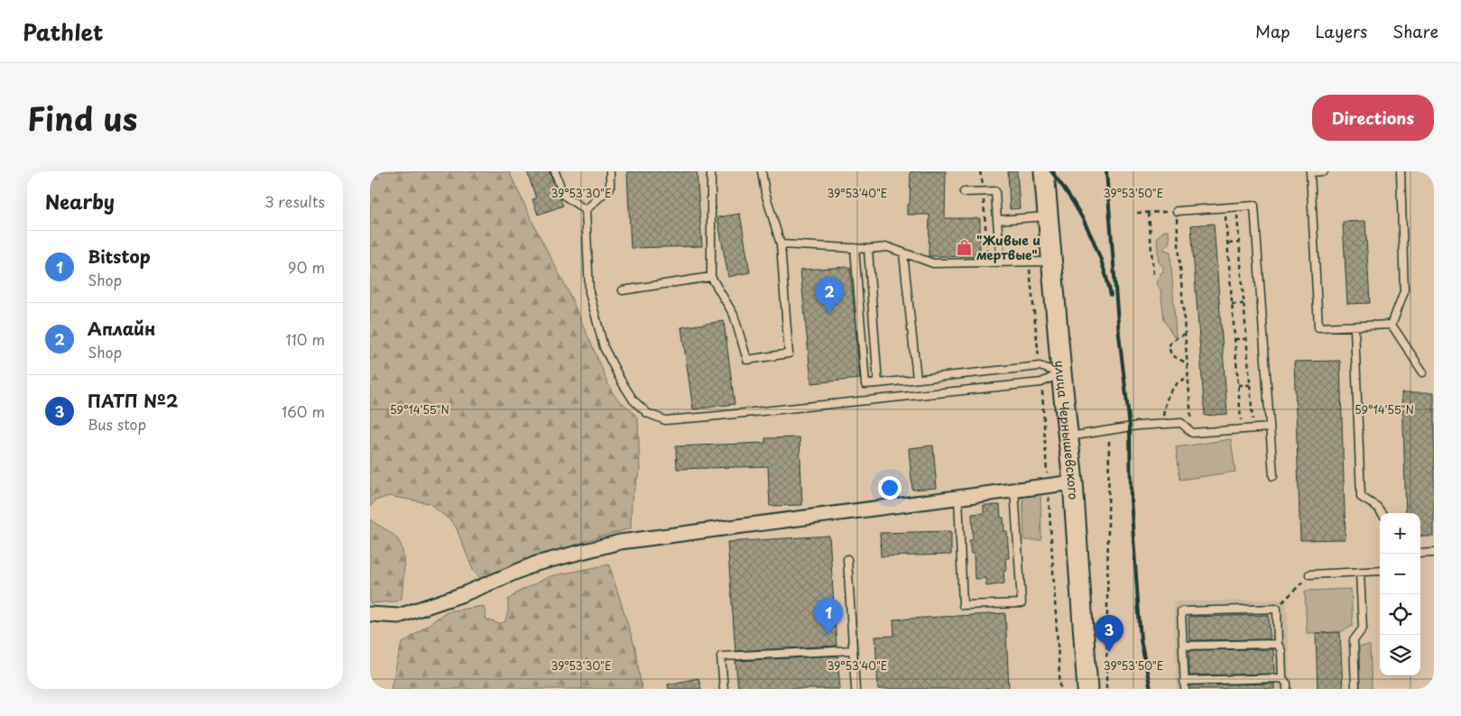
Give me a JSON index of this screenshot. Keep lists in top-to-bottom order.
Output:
{
  "streets": {
    "main road": ["улица Чернышевского"]
  },
  "places": {
    "shop": ["\"Живые и мертвые\""]
  },
  "page": {
    "header": "Pathlet",
    "nav": ["Map", "Layers", "Share"],
    "title": "Find us",
    "buttons": "Directions",
    "heading": ["Nearby", "3 results"],
    "list": [
      {
        "mark": "1",
        "name": "Bitstop",
        "note": "Shop",
        "value": "90 m"
      },
      {
        "mark": "2",
        "name": "Аплайн",
        "note": "Shop",
        "value": "110 m"
      },
      {
        "mark": "3",
        "name": "ПАТП №2",
        "note": "Bus stop",
        "value": "160 m"
      }
    ],
    "pins": ["2", "1", "3"],
    "map_buttons": ["+", "−"]
  },
  "coordinates": [
    "39°53'30\"E",
    "39°53'40\"E",
    "39°53'50\"E",
    "59°14'55\"N"
  ]
}
